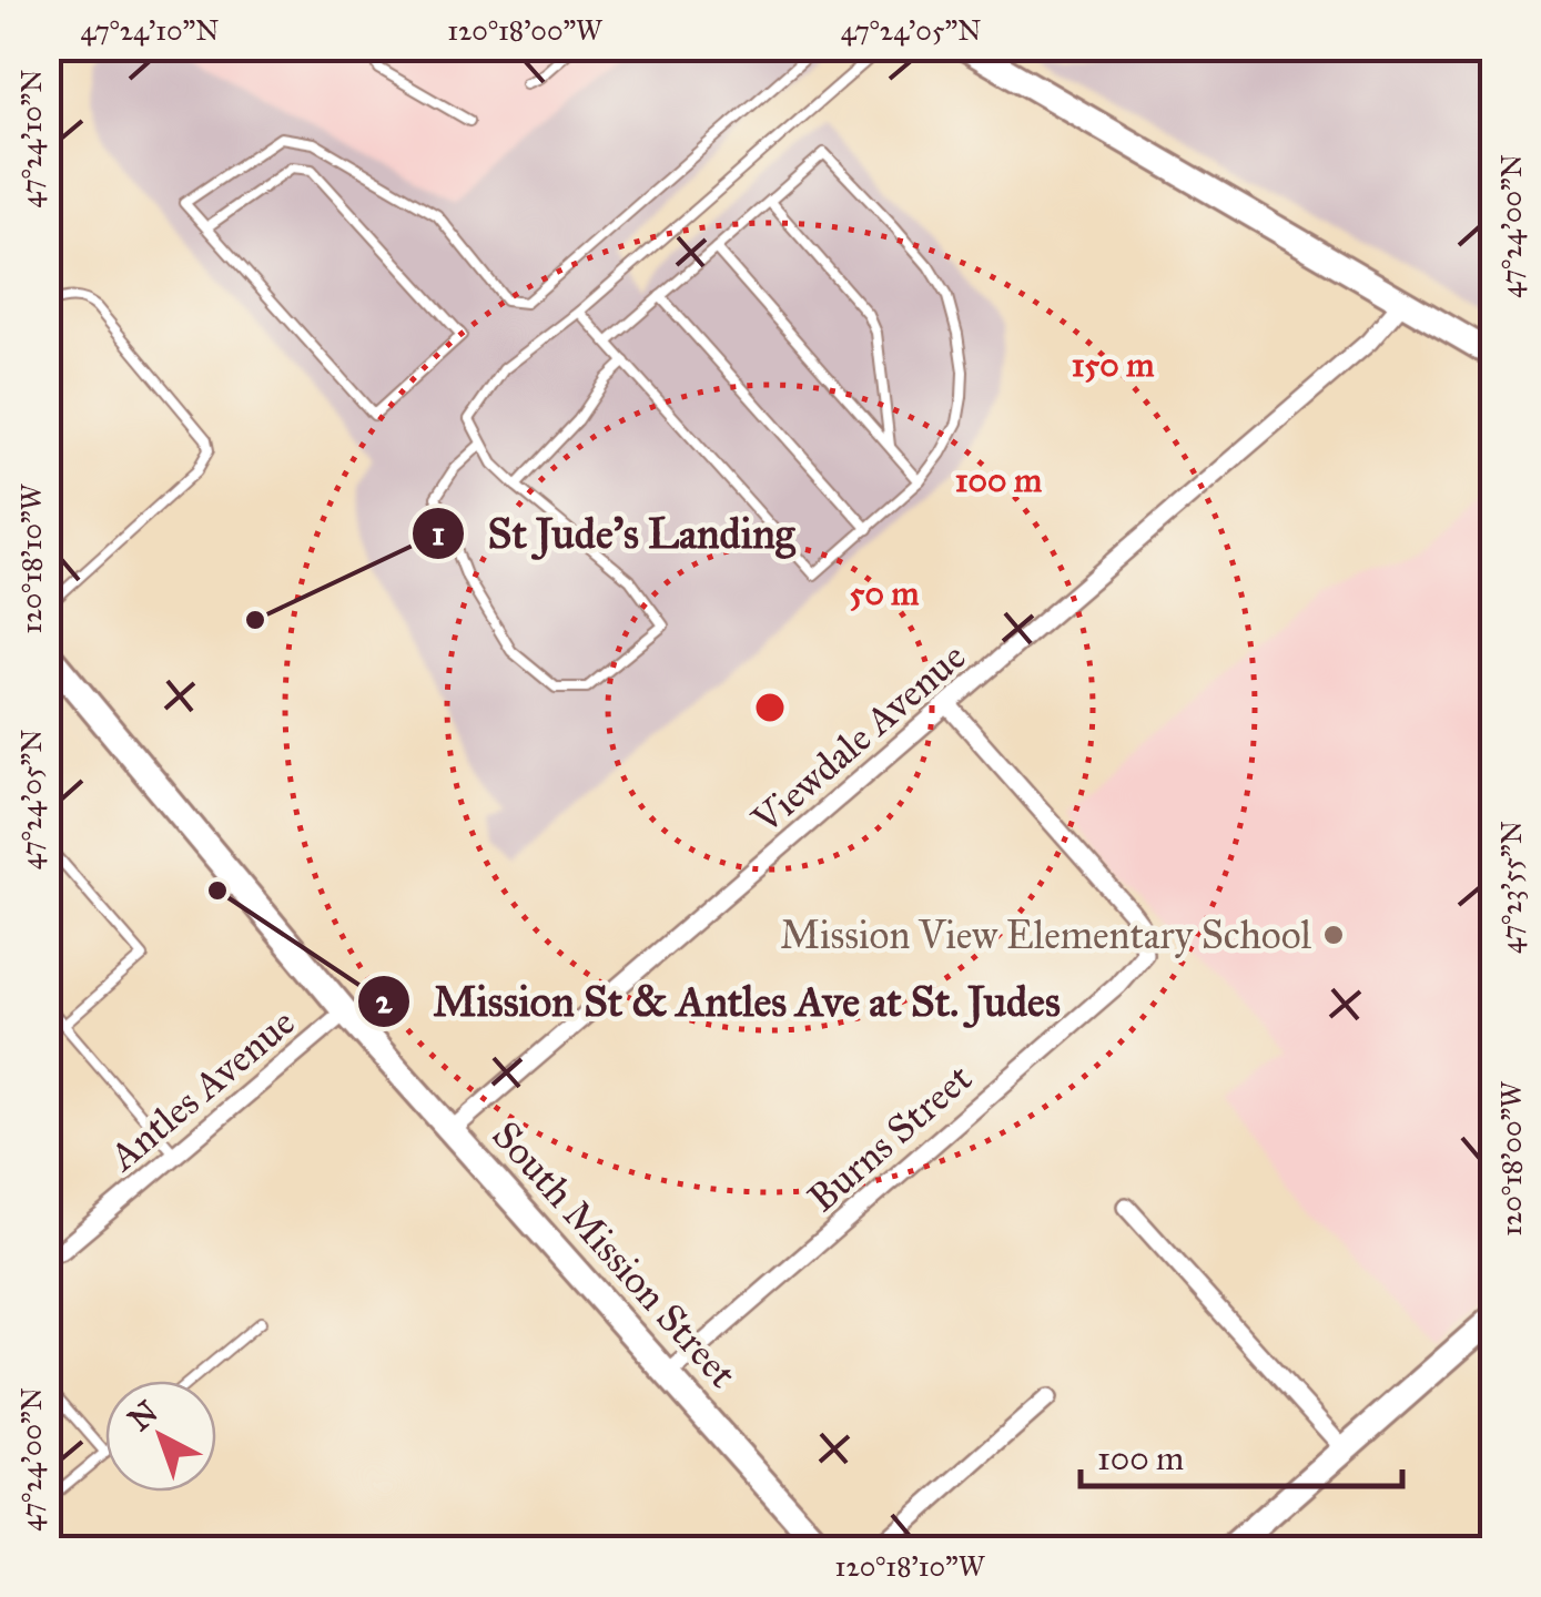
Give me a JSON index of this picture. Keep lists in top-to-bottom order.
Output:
{
  "streets": {
    "main road": ["South Mission Street"],
    "street": ["Viewdale Avenue", "Antles Avenue", "Burns Street"]
  },
  "crossings": [
    ["Viewdale Avenue", "Burns Street"],
    ["Viewdale Avenue", "South Mission Street"],
    ["Antles Avenue", "South Mission Street"],
    ["Burns Street", "South Mission Street"]
  ],
  "places": ["St Jude's Landing", "Mission St & Antles Ave at St. Judes", "Mission View Elementary School"],
  "scale_bar": "100 m",
  "north": "top left",
  "coordinates": [
    "47°24'10\"N",
    "120°18'00\"W",
    "47°24'05\"N",
    "47°24'00\"N",
    "120°18'10\"W",
    "47°23'55\"N"
  ],
  "rings": ["150 m", "100 m", "50 m"]
}
